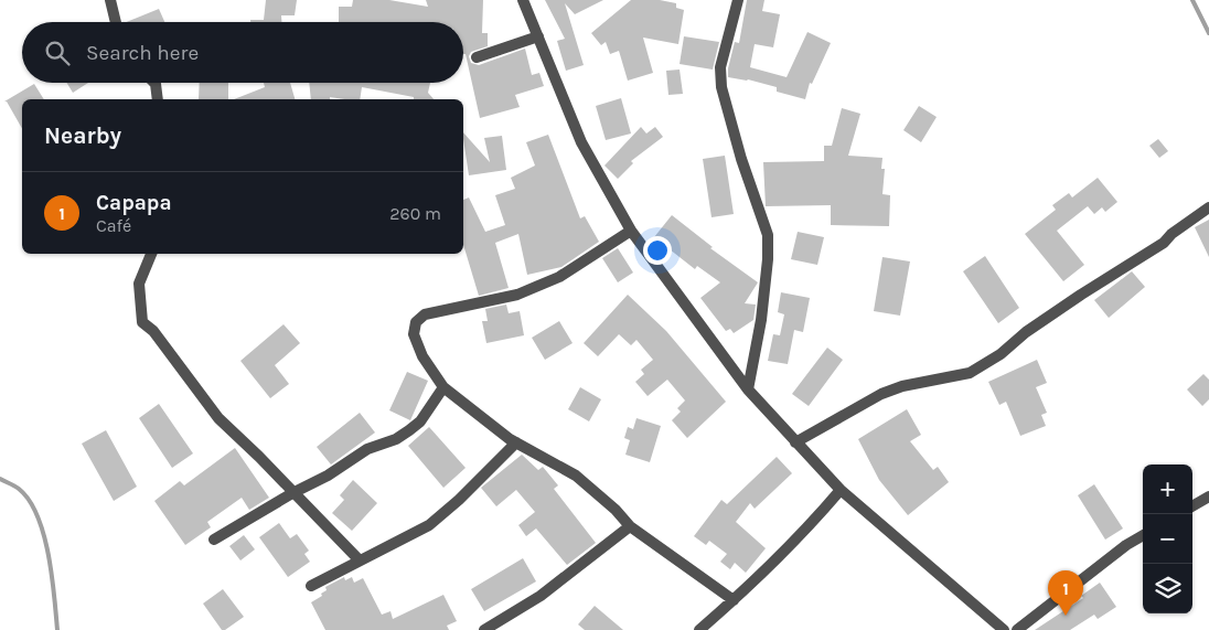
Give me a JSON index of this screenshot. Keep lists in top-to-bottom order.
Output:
{
  "page": {
    "search": "Search here",
    "heading": "Nearby",
    "list": [
      {
        "mark": "1",
        "name": "Capapa",
        "note": "Café",
        "value": "260 m"
      }
    ],
    "map_buttons": ["+", "−"],
    "pins": "1"
  }
}
